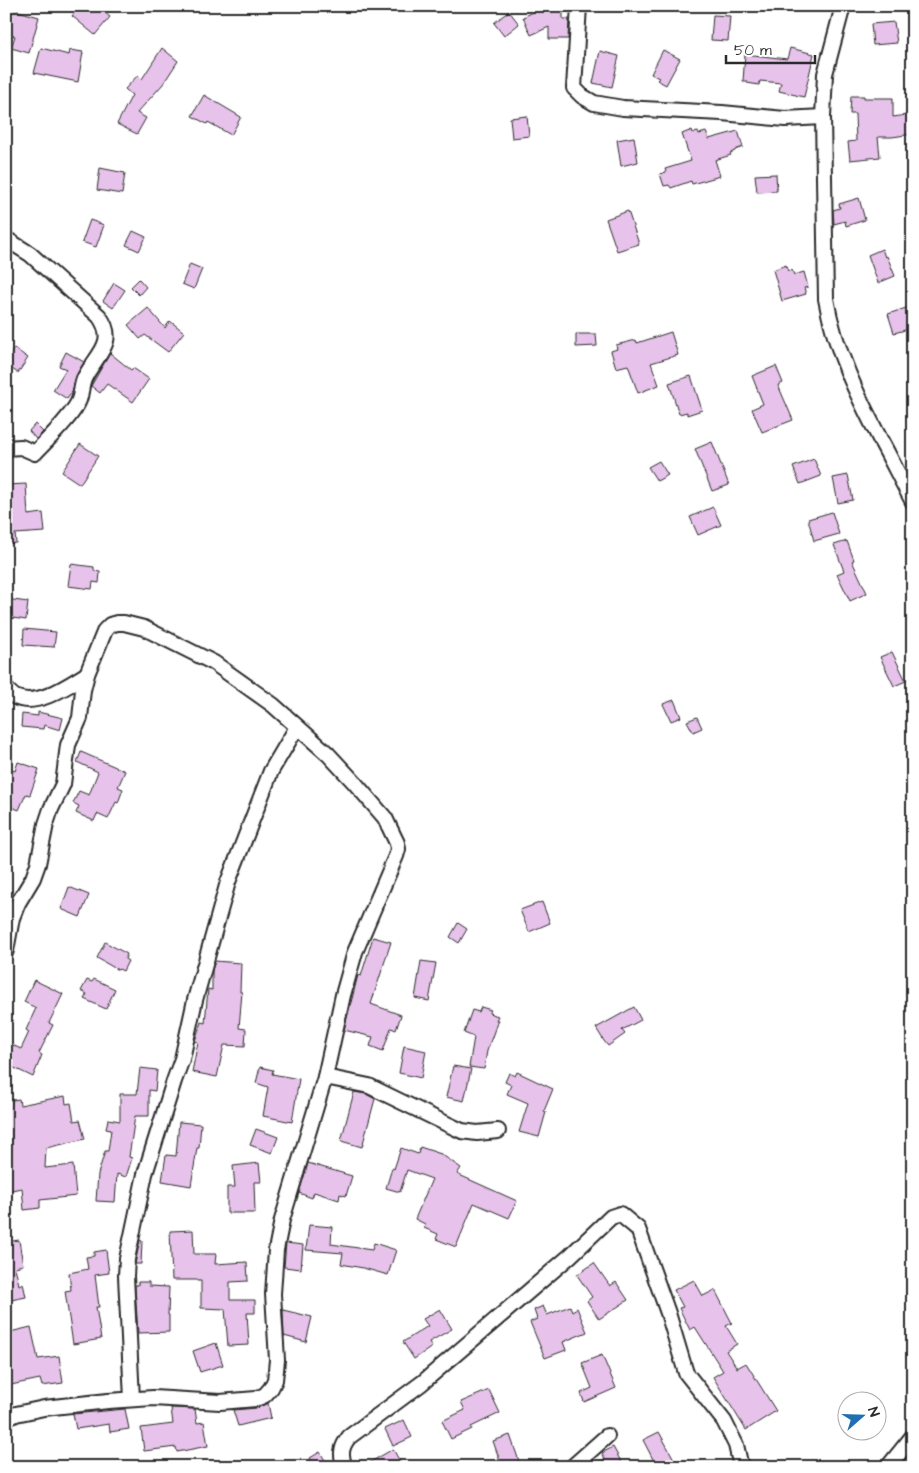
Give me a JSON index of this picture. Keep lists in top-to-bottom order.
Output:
{
  "scale_bar": "50 m",
  "north": "right"
}
